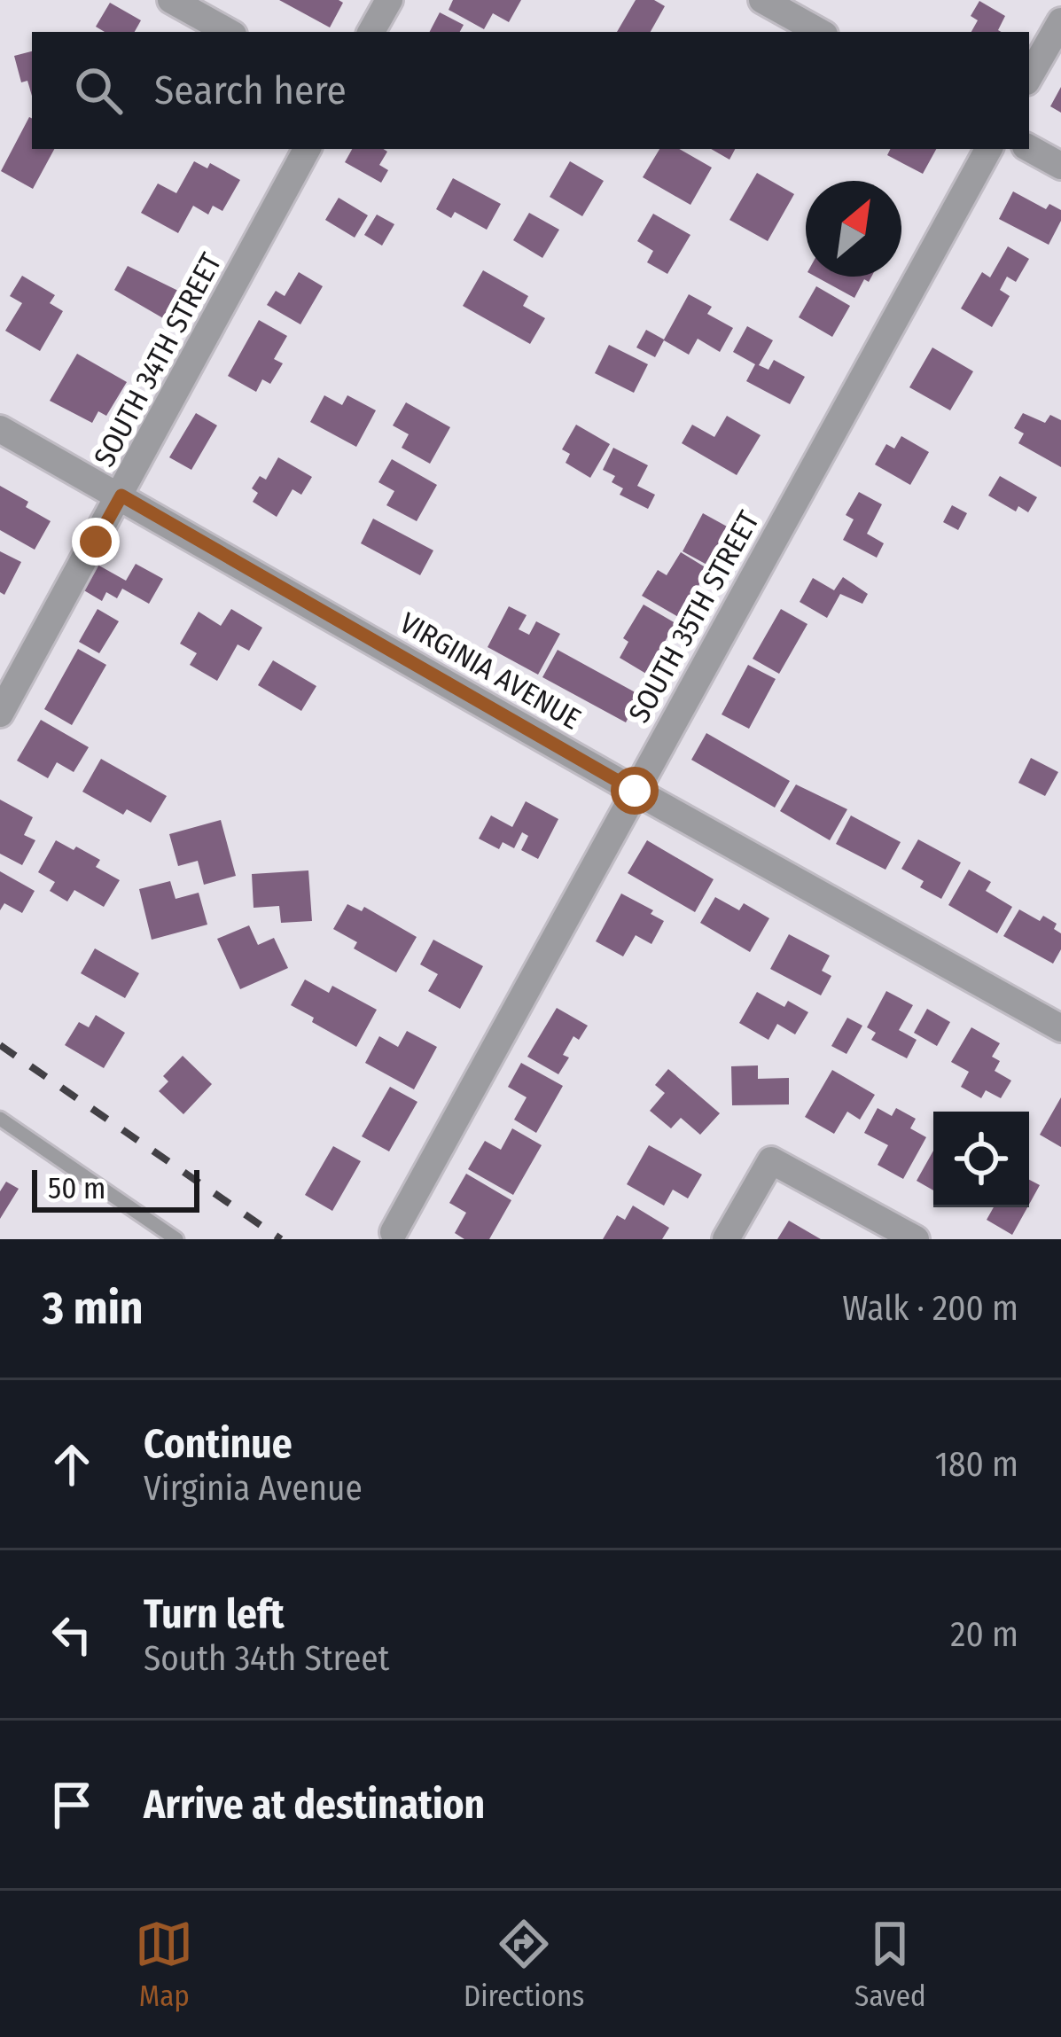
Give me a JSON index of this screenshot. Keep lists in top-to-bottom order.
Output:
{
  "streets": {
    "street": ["SOUTH 34TH STREET", "SOUTH 35TH STREET", "VIRGINIA AVENUE"]
  },
  "crossings": [
    ["SOUTH 34TH STREET", "VIRGINIA AVENUE"],
    ["SOUTH 35TH STREET", "VIRGINIA AVENUE"]
  ],
  "scale_bar": "50 m",
  "north": "top right",
  "page": {
    "search": "Search here",
    "scale": "50 m",
    "heading": ["3 min", "Walk · 200 m"],
    "list": [
      ["Continue", "Virginia Avenue", "180 m"],
      ["Turn left", "South 34th Street", "20 m"],
      "Arrive at destination"
    ],
    "nav": ["Map", "Directions", "Saved"]
  }
}
